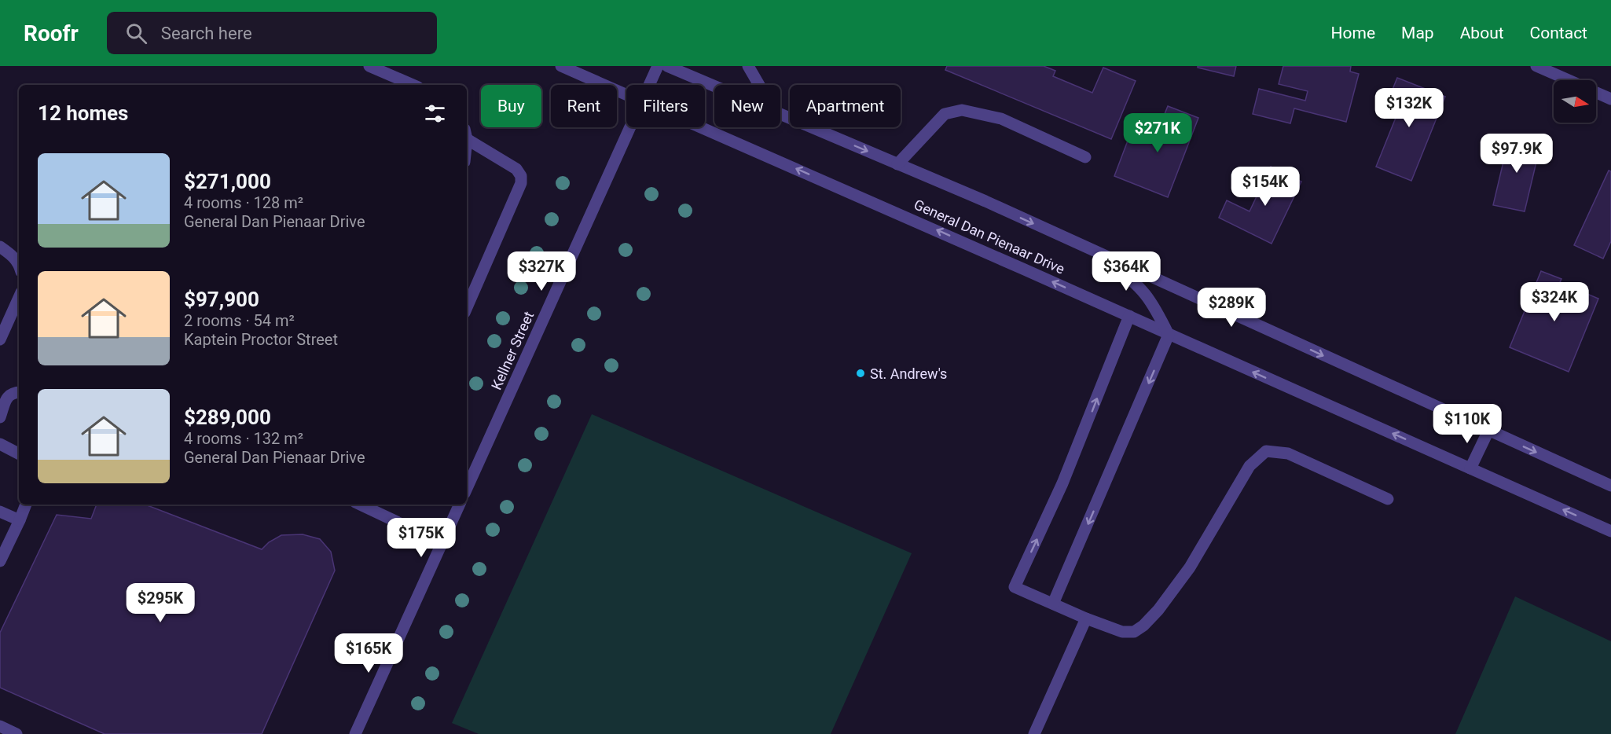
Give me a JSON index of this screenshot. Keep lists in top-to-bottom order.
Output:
{
  "streets": {
    "street": ["General Dan Pienaar Drive", "Kellner Street"]
  },
  "places": ["St. Andrew's"],
  "north": "right",
  "page": {
    "header": "Roofr",
    "search": "Search here",
    "nav": [
      "Home",
      "Map",
      "About",
      "Contact"
    ],
    "chip": [
      "Buy",
      "Rent",
      "Filters",
      "New",
      "Apartment"
    ],
    "heading": "12 homes",
    "price": [
      "$132K",
      "$271K",
      "$97.9K",
      "$154K",
      "$327K",
      "$364K",
      "$324K",
      "$289K",
      "$110K",
      "$175K",
      "$295K",
      "$165K"
    ],
    "list": [
      {
        "name": "$271,000",
        "note": "4 rooms · 128 m² · General Dan Pienaar Drive"
      },
      {
        "name": "$97,900",
        "note": "2 rooms · 54 m² · Kaptein Proctor Street"
      },
      {
        "name": "$289,000",
        "note": "4 rooms · 132 m² · General Dan Pienaar Drive"
      }
    ]
  }
}
